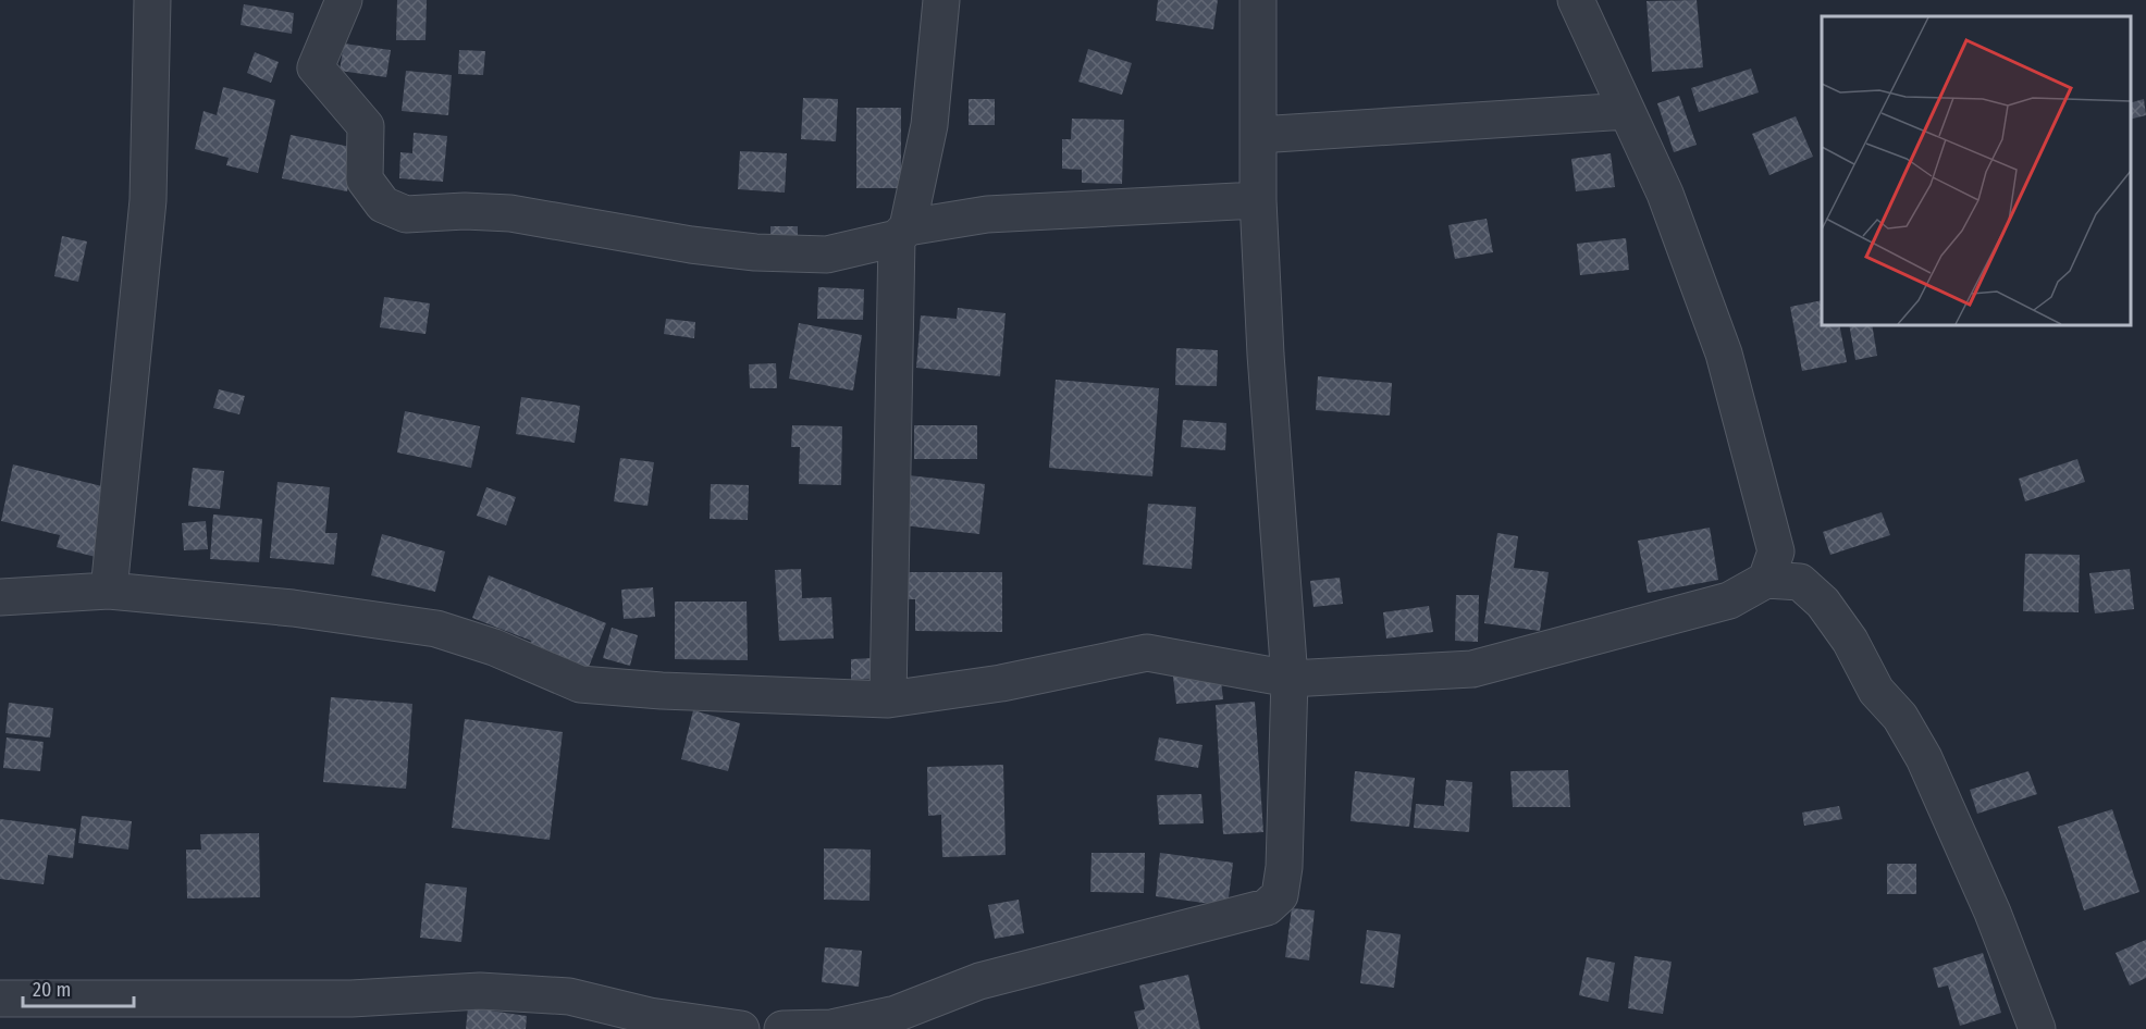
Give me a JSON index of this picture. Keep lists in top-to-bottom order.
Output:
{
  "scale_bar": "20 m"
}
